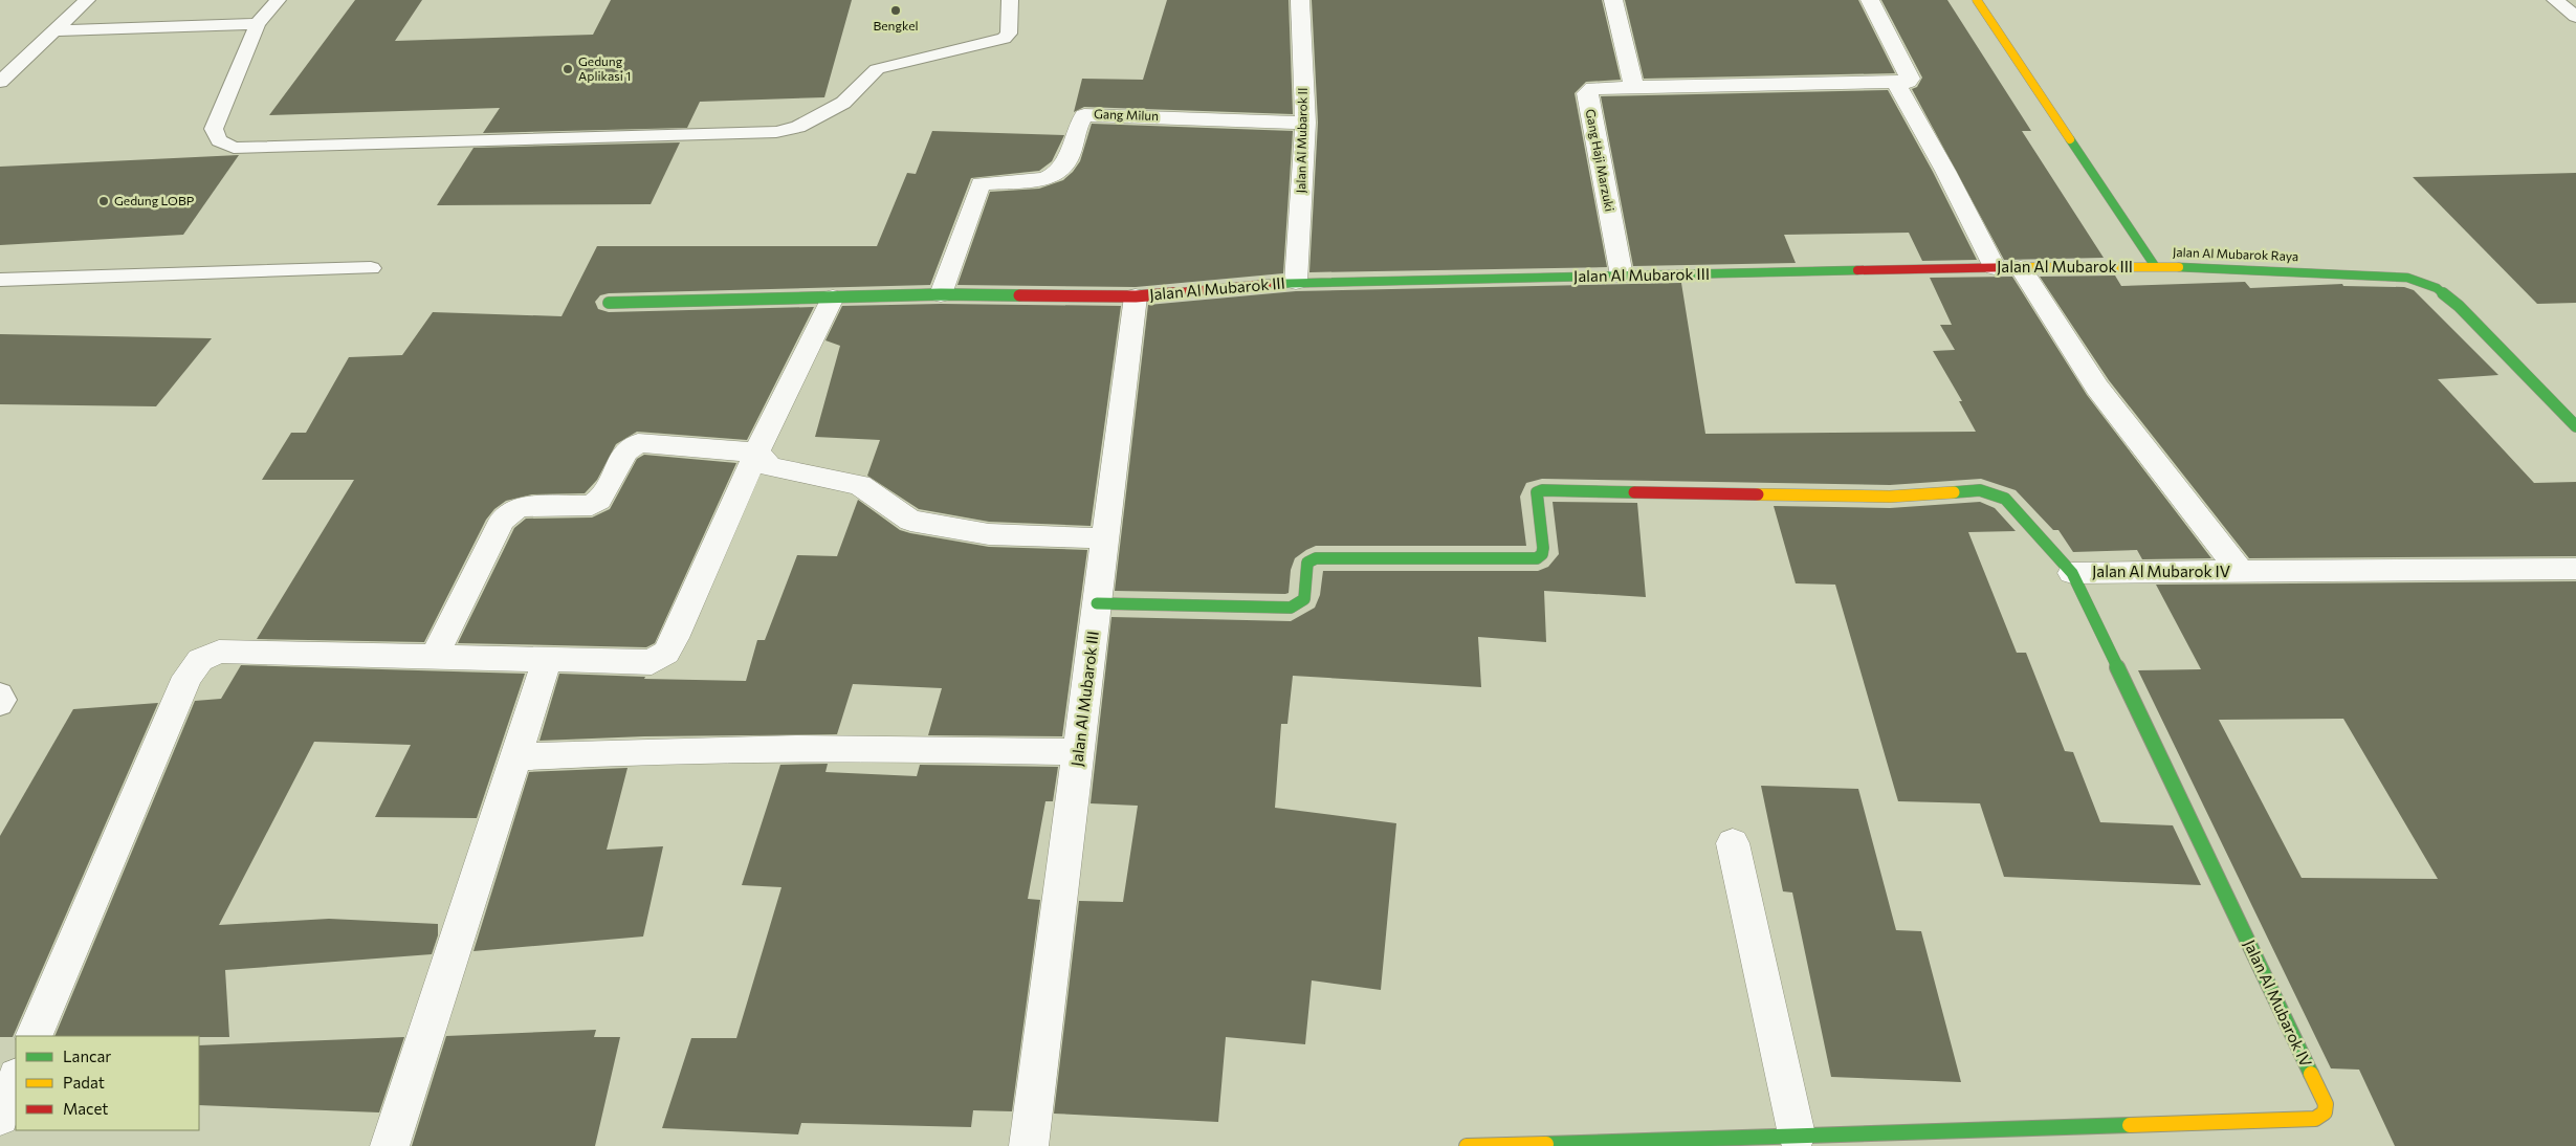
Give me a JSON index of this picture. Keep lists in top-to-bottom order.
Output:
{
  "streets": {
    "street": [
      "Gang Milun",
      "Jalan Al Mubarok II",
      "Gang Haji Marzuki",
      "Jalan Al Mubarok Raya",
      "Jalan Al Mubarok III",
      "Jalan Al Mubarok IV"
    ]
  },
  "crossings": [
    ["Gang Milun", "Jalan Al Mubarok II"],
    ["Jalan Al Mubarok II", "Jalan Al Mubarok III"],
    ["Gang Haji Marzuki", "Jalan Al Mubarok III"],
    ["Jalan Al Mubarok Raya", "Jalan Al Mubarok III"]
  ],
  "places": ["Bengkel", "Gedung Aplikasi 1", "Gedung LOBP"],
  "legend": ["Lancar", "Padat", "Macet"]
}
